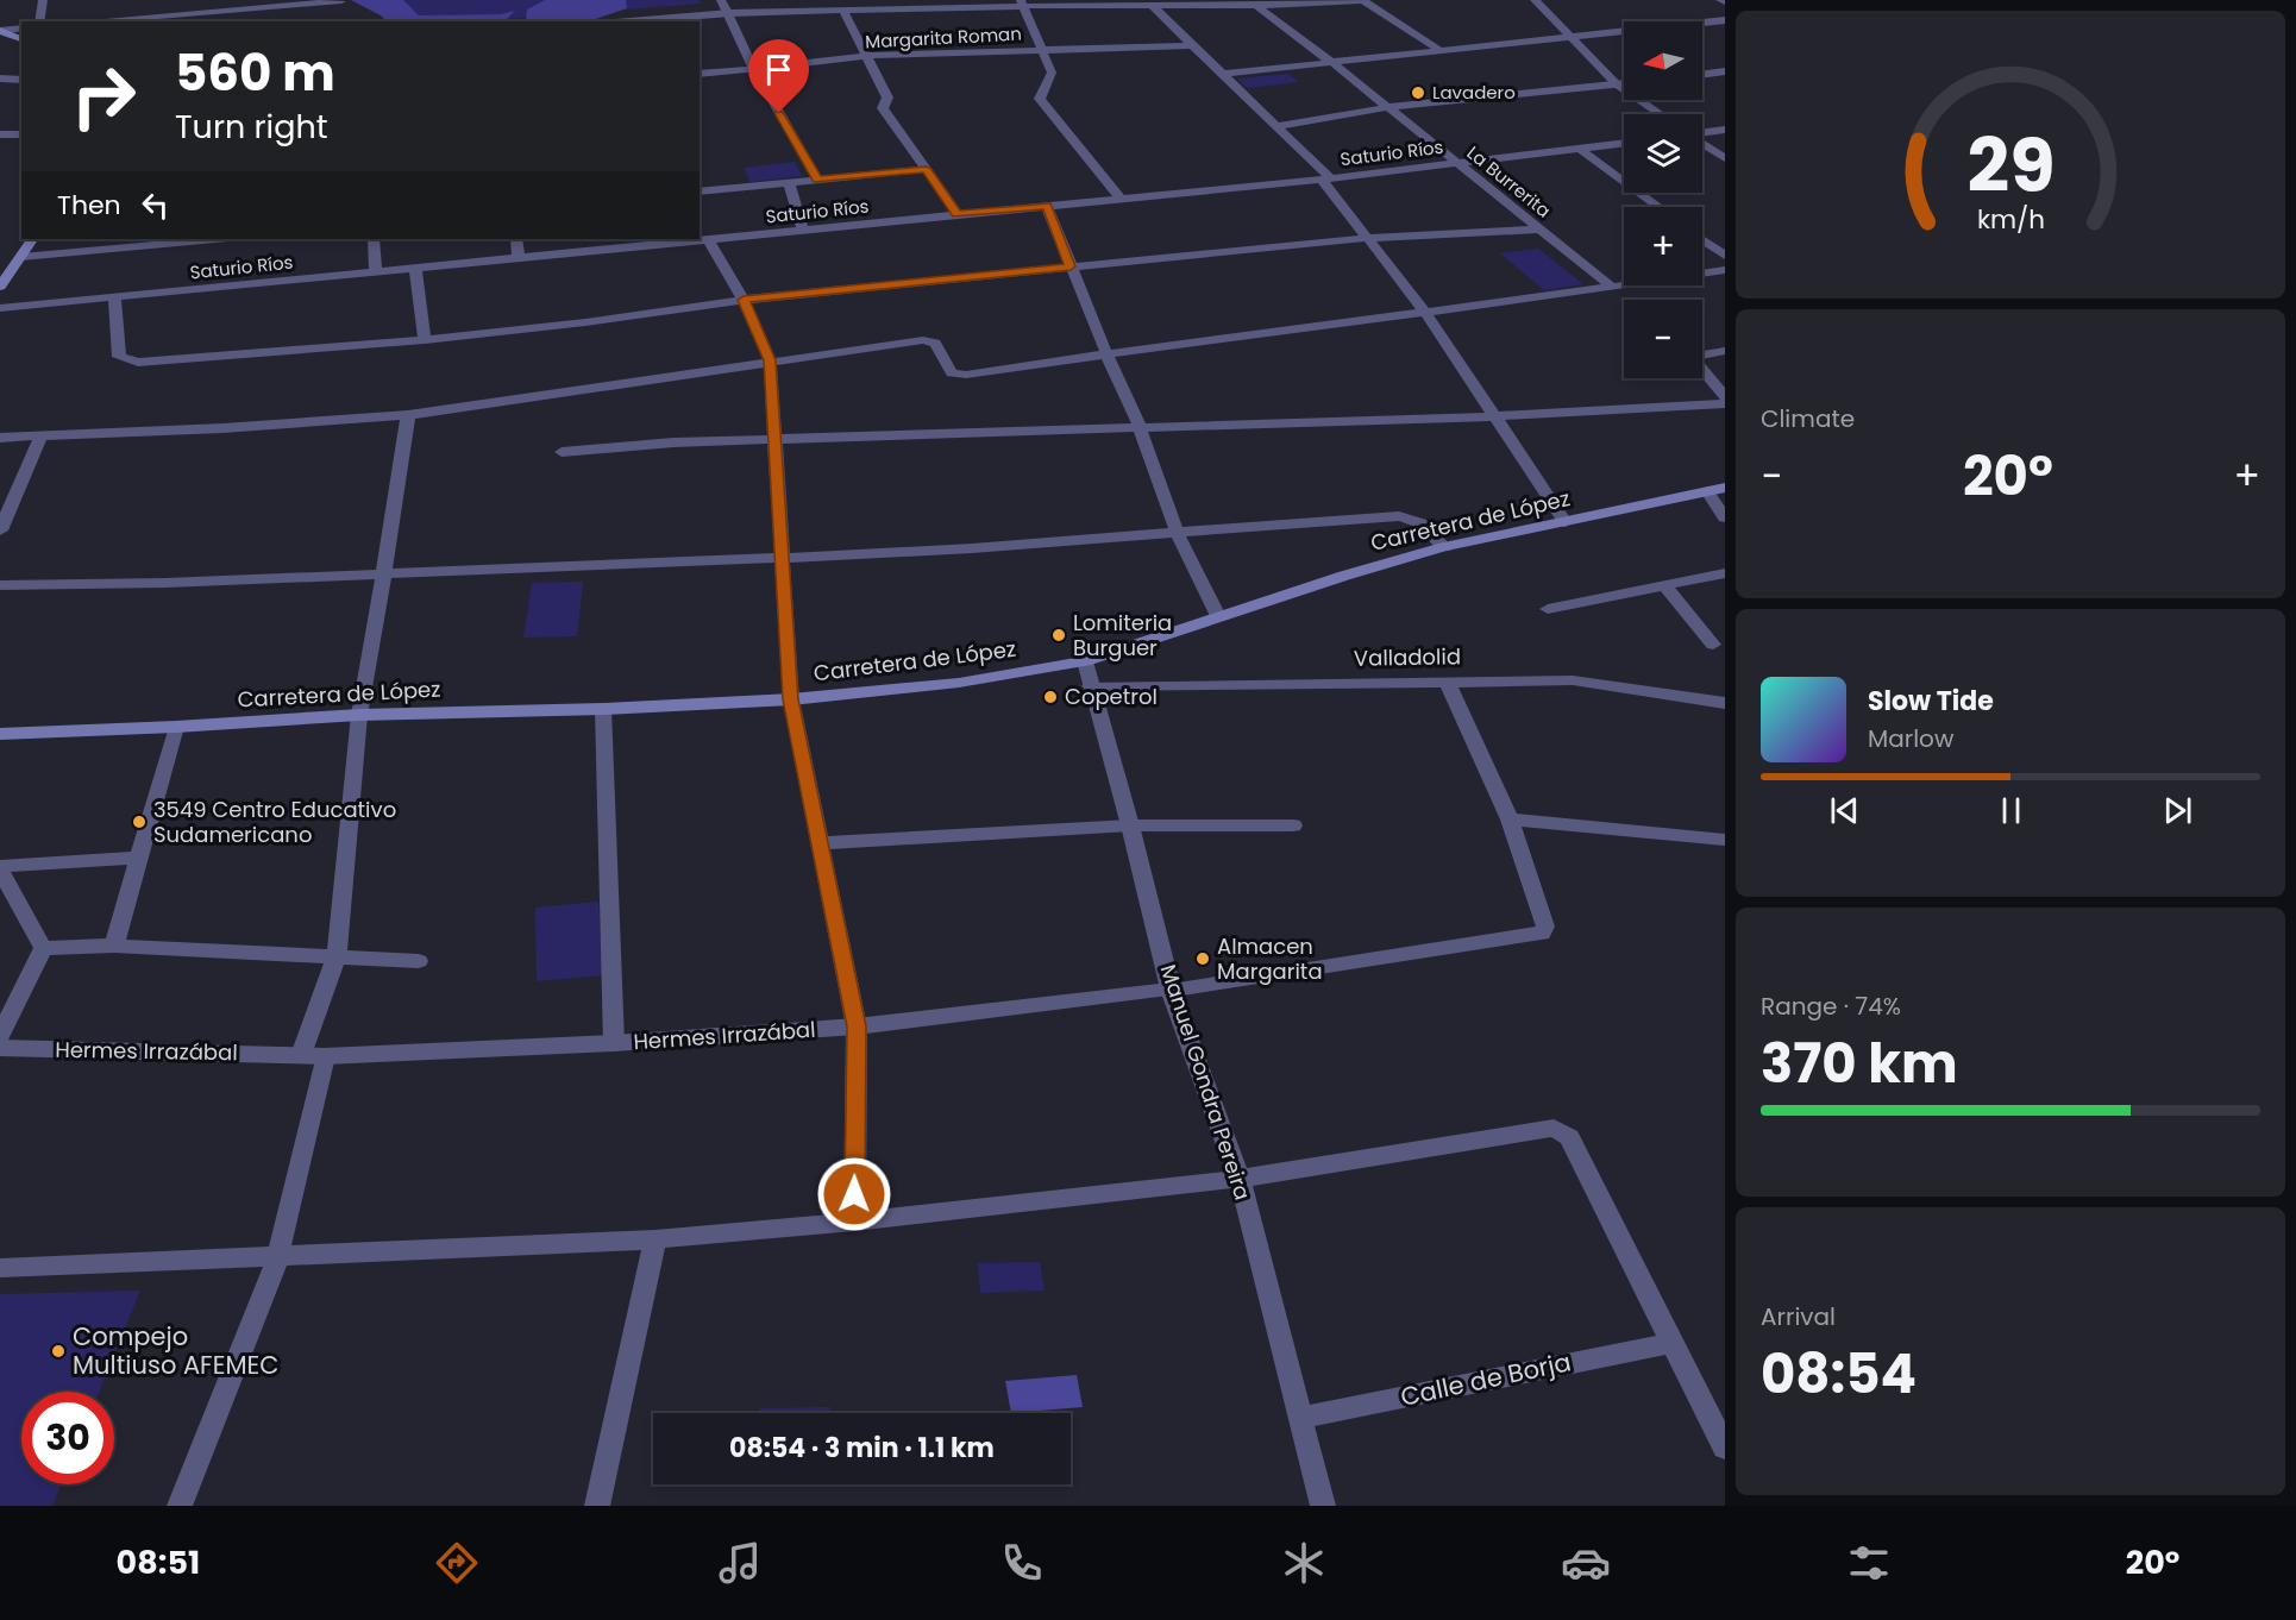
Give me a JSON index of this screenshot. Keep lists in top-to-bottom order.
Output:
{
  "streets": {
    "main road": ["Carretera de López"],
    "street": [
      "Margarita Roman",
      "Saturio Ríos",
      "La Burrerita",
      "Valladolid",
      "Hermes Irrazábal",
      "Manuel Gondra Pereira",
      "Calle de Borja"
    ]
  },
  "crossings": [
    ["Saturio Ríos", "La Burrerita"],
    ["Carretera de López", "Manuel Gondra Pereira"],
    ["Valladolid", "Manuel Gondra Pereira"],
    ["Hermes Irrazábal", "Manuel Gondra Pereira"],
    ["Manuel Gondra Pereira", "Calle de Borja"]
  ],
  "places": [
    "Lavadero",
    "Lomiteria Burguer",
    "Copetrol",
    "3549 Centro Educativo Sudamericano",
    "Almacen Margarita",
    "Compejo Multiuso AFEMEC"
  ],
  "north": "left",
  "page": {
    "map_buttons": ["+", "−"],
    "turn": ["560 m", "Turn right"],
    "then": "Then",
    "tile": [
      "Climate",
      ["Range · 74%", "370 km"],
      ["Arrival", "08:54"]
    ],
    "heat": ["−", "20°", "+"],
    "song": ["Slow Tide", "Marlow"],
    "limit": "30",
    "trip": "08:54 · 3 min · 1.1 km",
    "tabs": ["08:51", "20°"],
    "gauge": ["29", "km/h"]
  }
}
